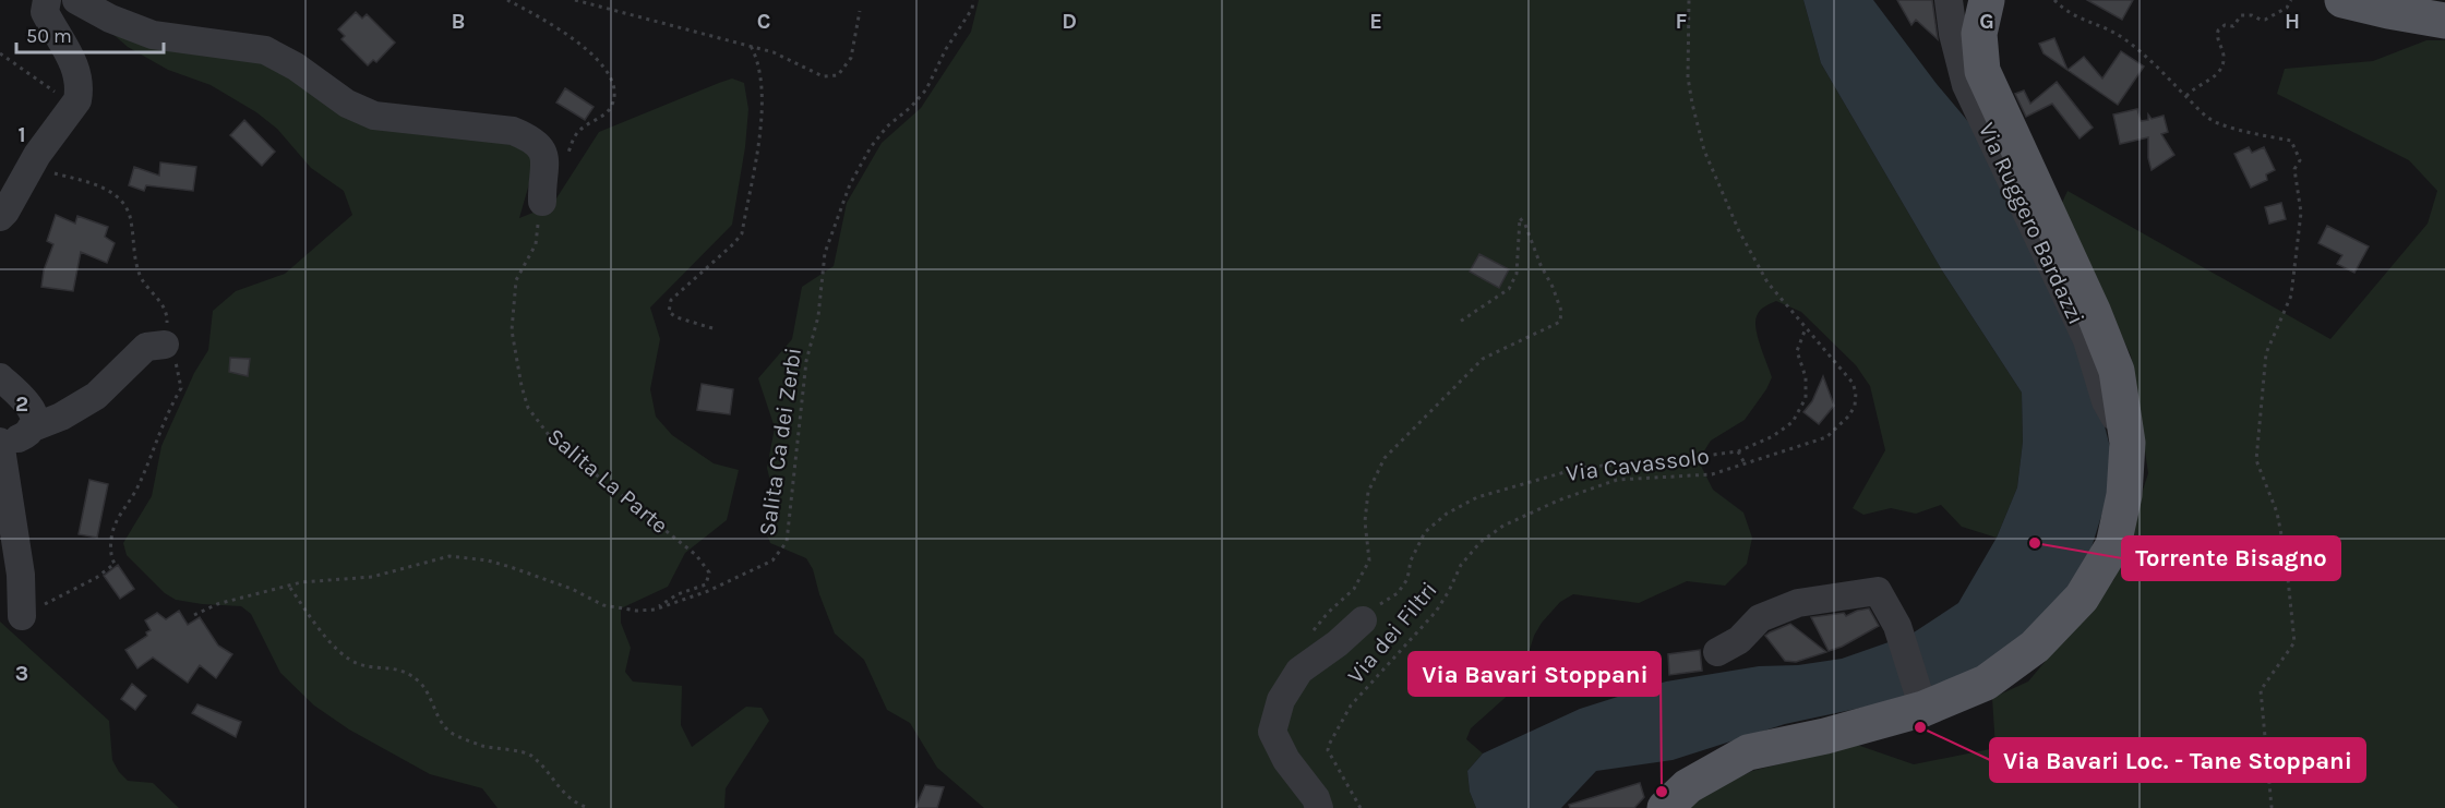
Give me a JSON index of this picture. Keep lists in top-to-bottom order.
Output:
{
  "streets": {
    "street": ["Via Ruggero Bardazzi"],
    "path": [
      "Salita Ca dei Zerbi",
      "Via Cavassolo",
      "Salita La Parte",
      "Via dei Filtri"
    ]
  },
  "crossings": [
    ["Salita Ca dei Zerbi", "Salita La Parte"],
    ["Via Cavassolo", "Via dei Filtri"]
  ],
  "places": ["Torrente Bisagno", "Via Bavari Loc. - Tane Stoppani", "Via Bavari Stoppani"],
  "scale_bar": "50 m",
  "grid": {
    "columns": [
      "B",
      "C",
      "D",
      "E",
      "F",
      "G",
      "H"
    ],
    "rows": ["1", "2", "3"]
  }
}
